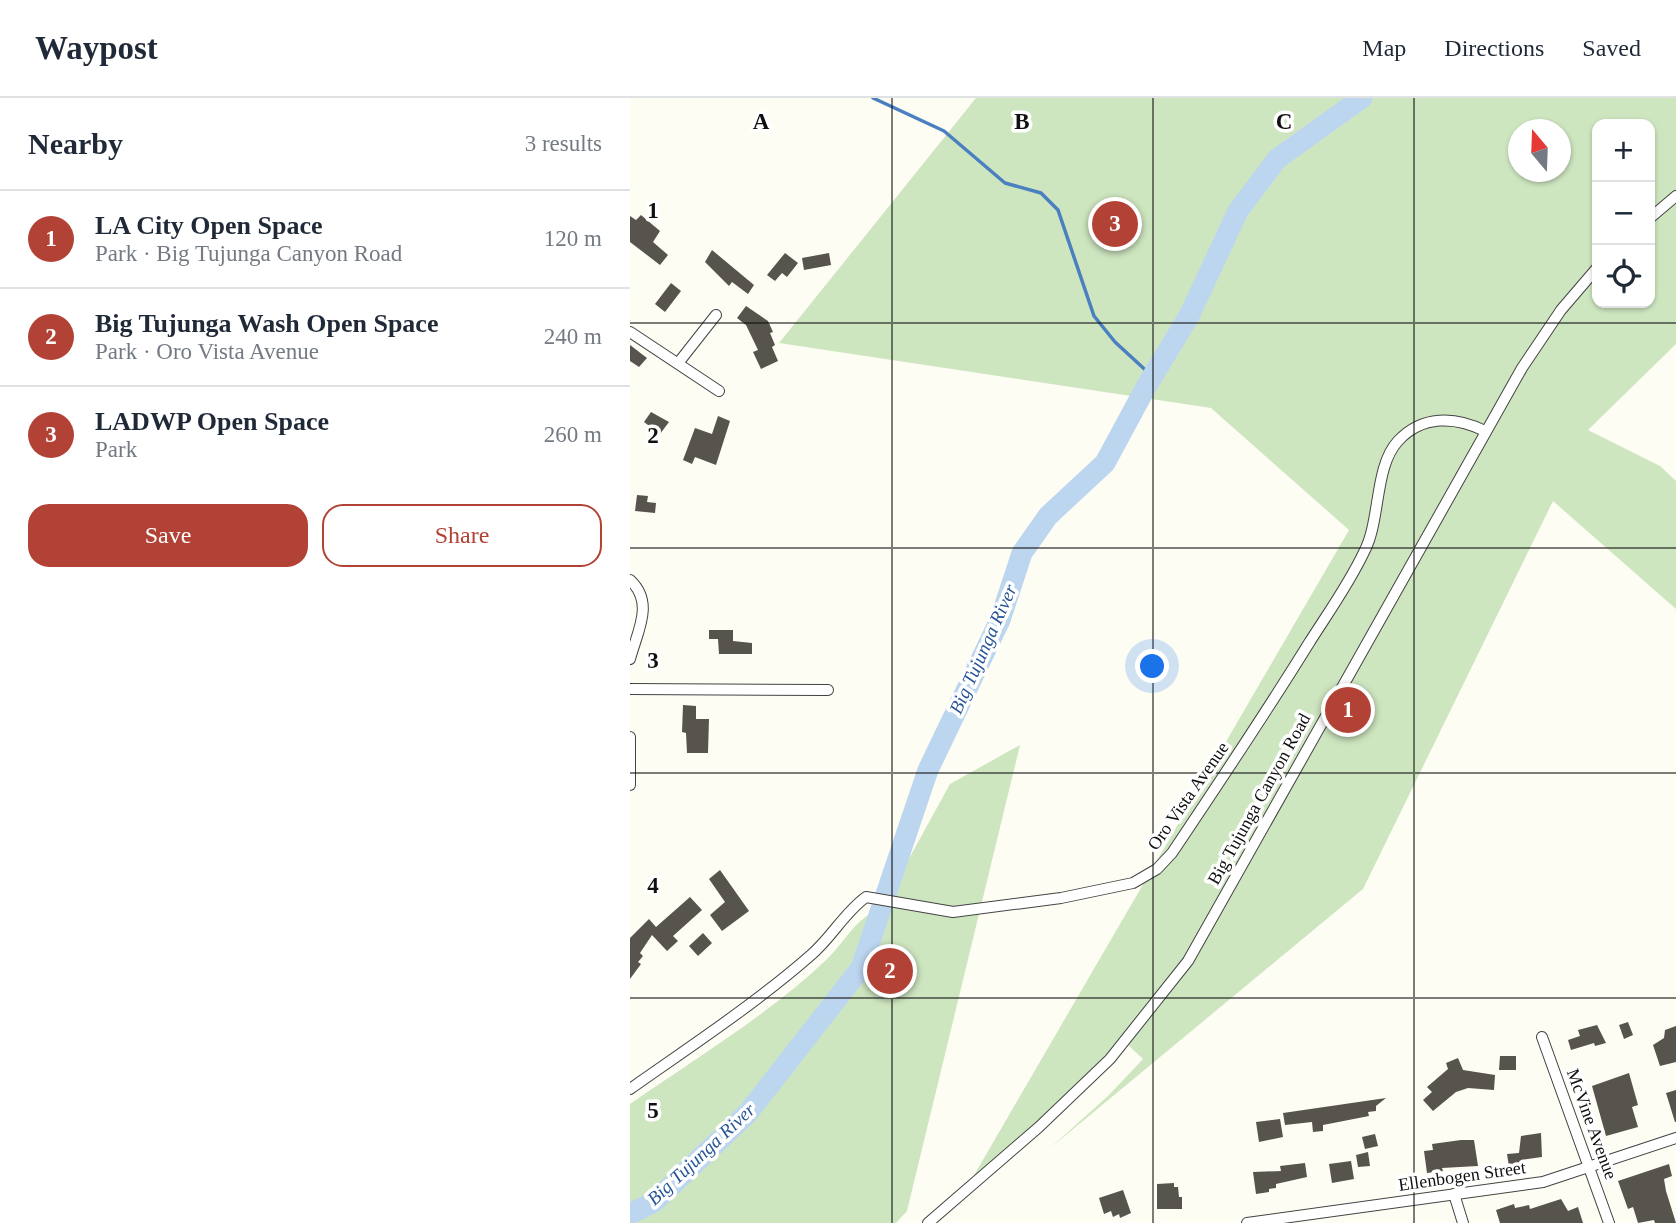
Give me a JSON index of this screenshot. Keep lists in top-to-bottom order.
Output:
{
  "streets": {
    "street": [
      "Oro Vista Avenue",
      "Big Tujunga Canyon Road",
      "McVine Avenue",
      "Ellenbogen Street"
    ]
  },
  "crossings": [
    ["Oro Vista Avenue", "Big Tujunga Canyon Road"],
    ["McVine Avenue", "Ellenbogen Street"]
  ],
  "water": ["Big Tujunga River"],
  "north": "top",
  "page": {
    "header": "Waypost",
    "nav": ["Map", "Directions", "Saved"],
    "heading": ["Nearby", "3 results"],
    "map_buttons": ["+", "−"],
    "list": [
      {
        "mark": "1",
        "name": "LA City Open Space",
        "note": "Park · Big Tujunga Canyon Road",
        "value": "120 m"
      },
      {
        "mark": "2",
        "name": "Big Tujunga Wash Open Space",
        "note": "Park · Oro Vista Avenue",
        "value": "240 m"
      },
      {
        "mark": "3",
        "name": "LADWP Open Space",
        "note": "Park",
        "value": "260 m"
      }
    ],
    "pins": ["3", "1", "2"],
    "buttons": ["Save", "Share"]
  },
  "grid": {
    "columns": ["A", "B", "C"],
    "rows": [
      "1",
      "2",
      "3",
      "4",
      "5"
    ]
  }
}
